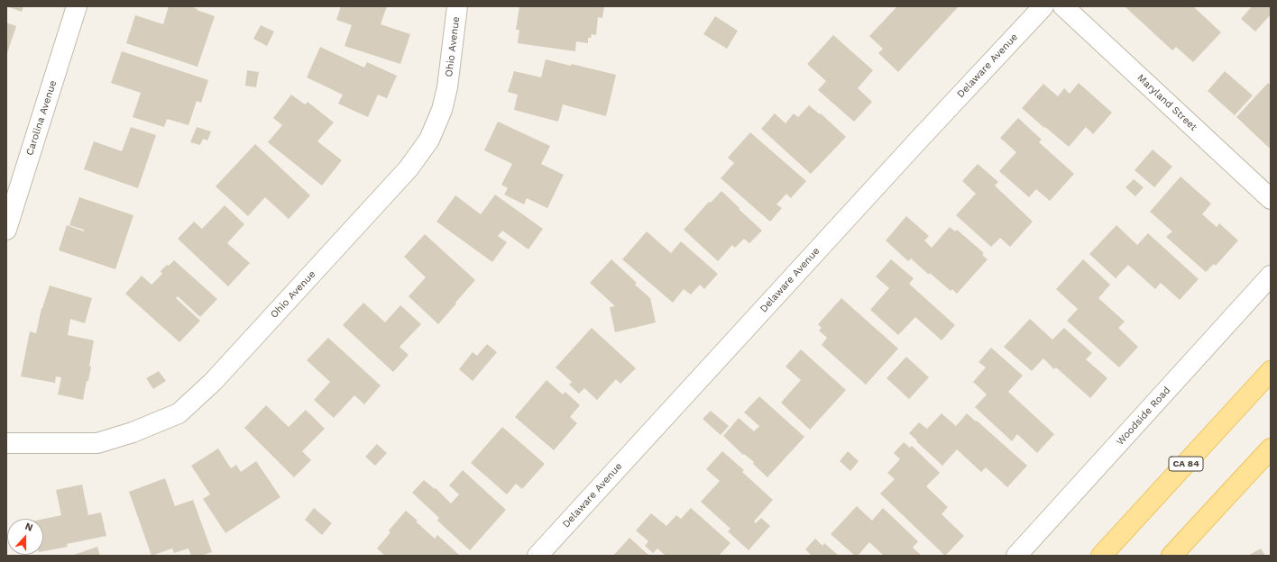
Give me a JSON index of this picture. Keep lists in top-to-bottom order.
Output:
{
  "streets": {
    "main road": ["CA 84"],
    "street": [
      "Ohio Avenue",
      "Delaware Avenue",
      "Maryland Street",
      "Carolina Avenue",
      "Woodside Road"
    ]
  },
  "north": "top"
}
